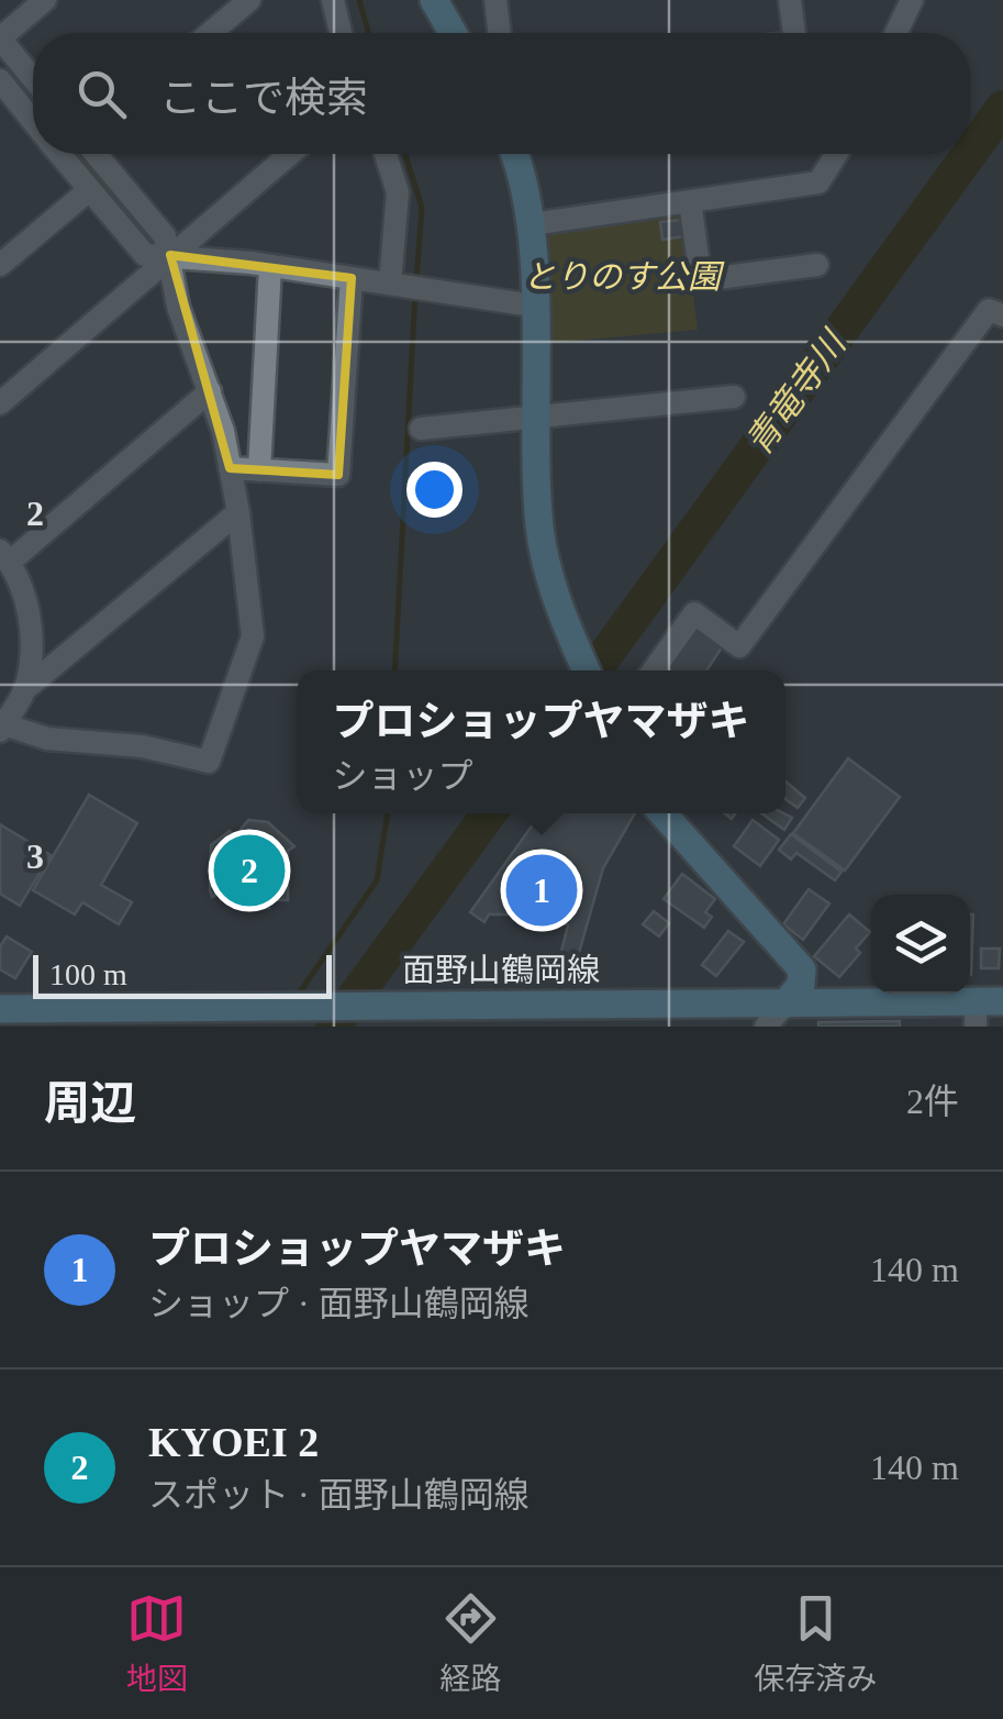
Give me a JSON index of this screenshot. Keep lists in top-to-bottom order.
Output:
{
  "streets": {
    "main road": ["面野山鶴岡線"]
  },
  "water": ["青竜寺川"],
  "parks": ["とりのす公園"],
  "scale_bar": "100 m",
  "page": {
    "search": "ここで検索",
    "popup": ["プロショップヤマザキ", "ショップ"],
    "pins": ["2", "1"],
    "scale": "100 m",
    "heading": ["周辺", "2件"],
    "list": [
      {
        "mark": "1",
        "name": "プロショップヤマザキ",
        "note": "ショップ · 面野山鶴岡線",
        "value": "140 m"
      },
      {
        "mark": "2",
        "name": "KYOEI 2",
        "note": "スポット · 面野山鶴岡線",
        "value": "140 m"
      }
    ],
    "nav": ["地図", "経路", "保存済み"]
  },
  "grid": {
    "rows": ["2", "3"]
  }
}
